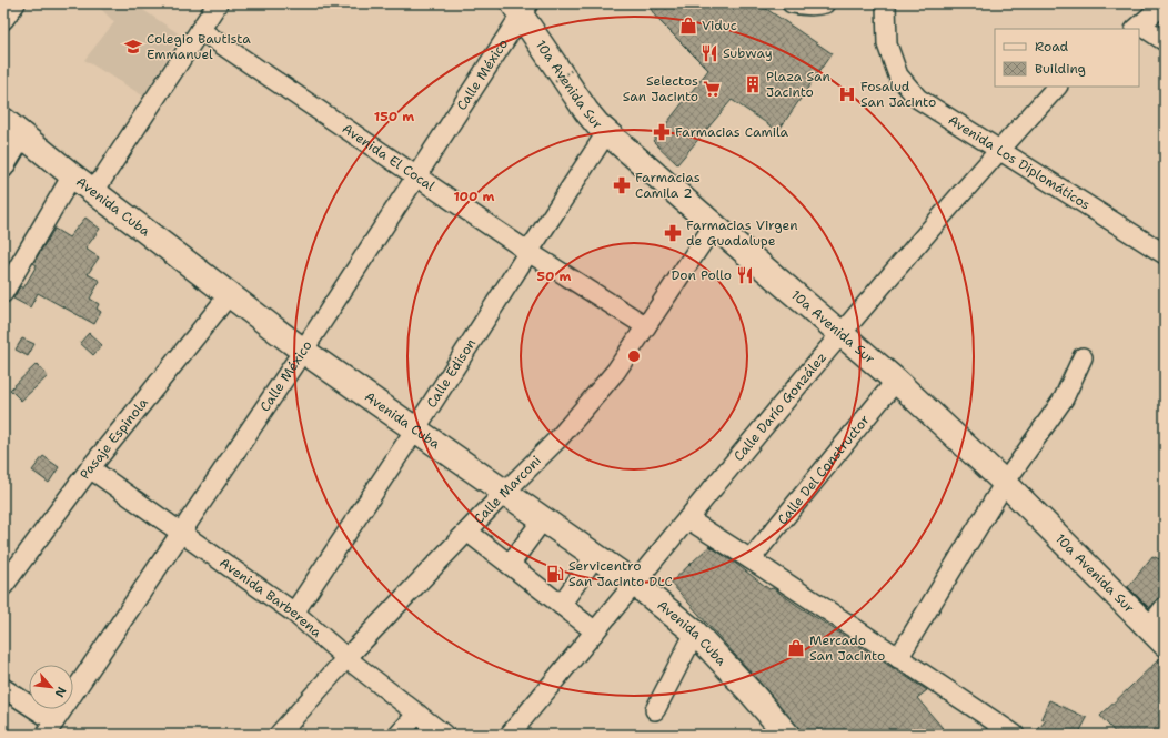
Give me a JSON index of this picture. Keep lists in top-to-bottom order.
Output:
{
  "streets": {
    "main road": ["10a Avenida Sur", "Avenida Cuba"],
    "street": [
      "Calle México",
      "Avenida El Cocal",
      "Avenida Los Diplomáticos",
      "Calle Edison",
      "Calle Darío González",
      "Pasaje Espinola",
      "Calle Del Constructor",
      "Calle Marconi",
      "Avenida Barberena"
    ]
  },
  "crossings": [
    ["Calle México", "10a Avenida Sur"],
    ["Calle México", "Avenida El Cocal"],
    ["Calle México", "Avenida Cuba"],
    ["Calle México", "Avenida Barberena"],
    ["10a Avenida Sur", "Calle Edison"],
    ["10a Avenida Sur", "Calle Darío González"],
    ["10a Avenida Sur", "Calle Del Constructor"],
    ["10a Avenida Sur", "Calle Marconi"],
    ["Avenida El Cocal", "Calle Edison"],
    ["Avenida El Cocal", "Calle Marconi"],
    ["Avenida Los Diplomáticos", "Calle Darío González"],
    ["Avenida Cuba", "Calle Edison"],
    ["Avenida Cuba", "Calle Darío González"],
    ["Avenida Cuba", "Pasaje Espinola"],
    ["Avenida Cuba", "Calle Marconi"],
    ["Calle Edison", "Avenida Barberena"],
    ["Pasaje Espinola", "Avenida Barberena"],
    ["Calle Marconi", "Avenida Barberena"]
  ],
  "places": {
    "shop": ["Viduc", "Mercado San Jacinto"],
    "school or university": ["Colegio Bautista Emmanuel"],
    "restaurant": ["Subway", "Don Pollo"],
    "building": ["Plaza San Jacinto"],
    "supermarket": ["Selectos San Jacinto"],
    "hospital": ["Fosalud San Jacinto"],
    "pharmacy": ["Farmacias Camila", "Farmacias Camila 2", "Farmacias Virgen de Guadalupe"],
    "fuel station": ["Servicentro San Jacinto DLC"]
  },
  "legend": ["Road", "Building"],
  "north": "bottom right",
  "rings": ["150 m", "100 m", "50 m"]
}
